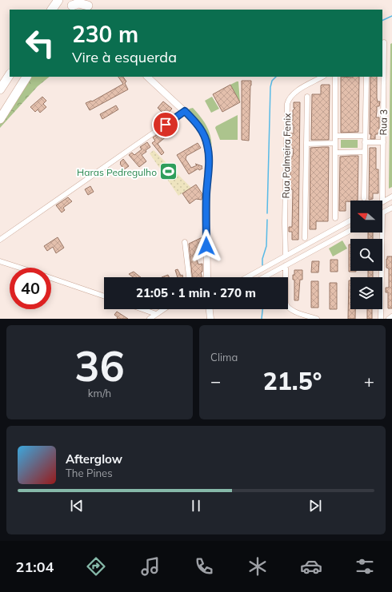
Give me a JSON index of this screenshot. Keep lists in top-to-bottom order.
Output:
{
  "streets": {
    "street": ["Rua 3", "Rua Palmeira Fenix"]
  },
  "places": {
    "sports": ["Haras Pedregulho"]
  },
  "north": "left",
  "page": {
    "turn": ["230 m", "Vire à esquerda"],
    "limit": "40",
    "trip": "21:05 · 1 min · 270 m",
    "tile": [
      ["36", "km/h"],
      "Clima"
    ],
    "heat": ["−", "21.5°", "+"],
    "song": ["Afterglow", "The Pines"],
    "tabs": "21:04"
  }
}
